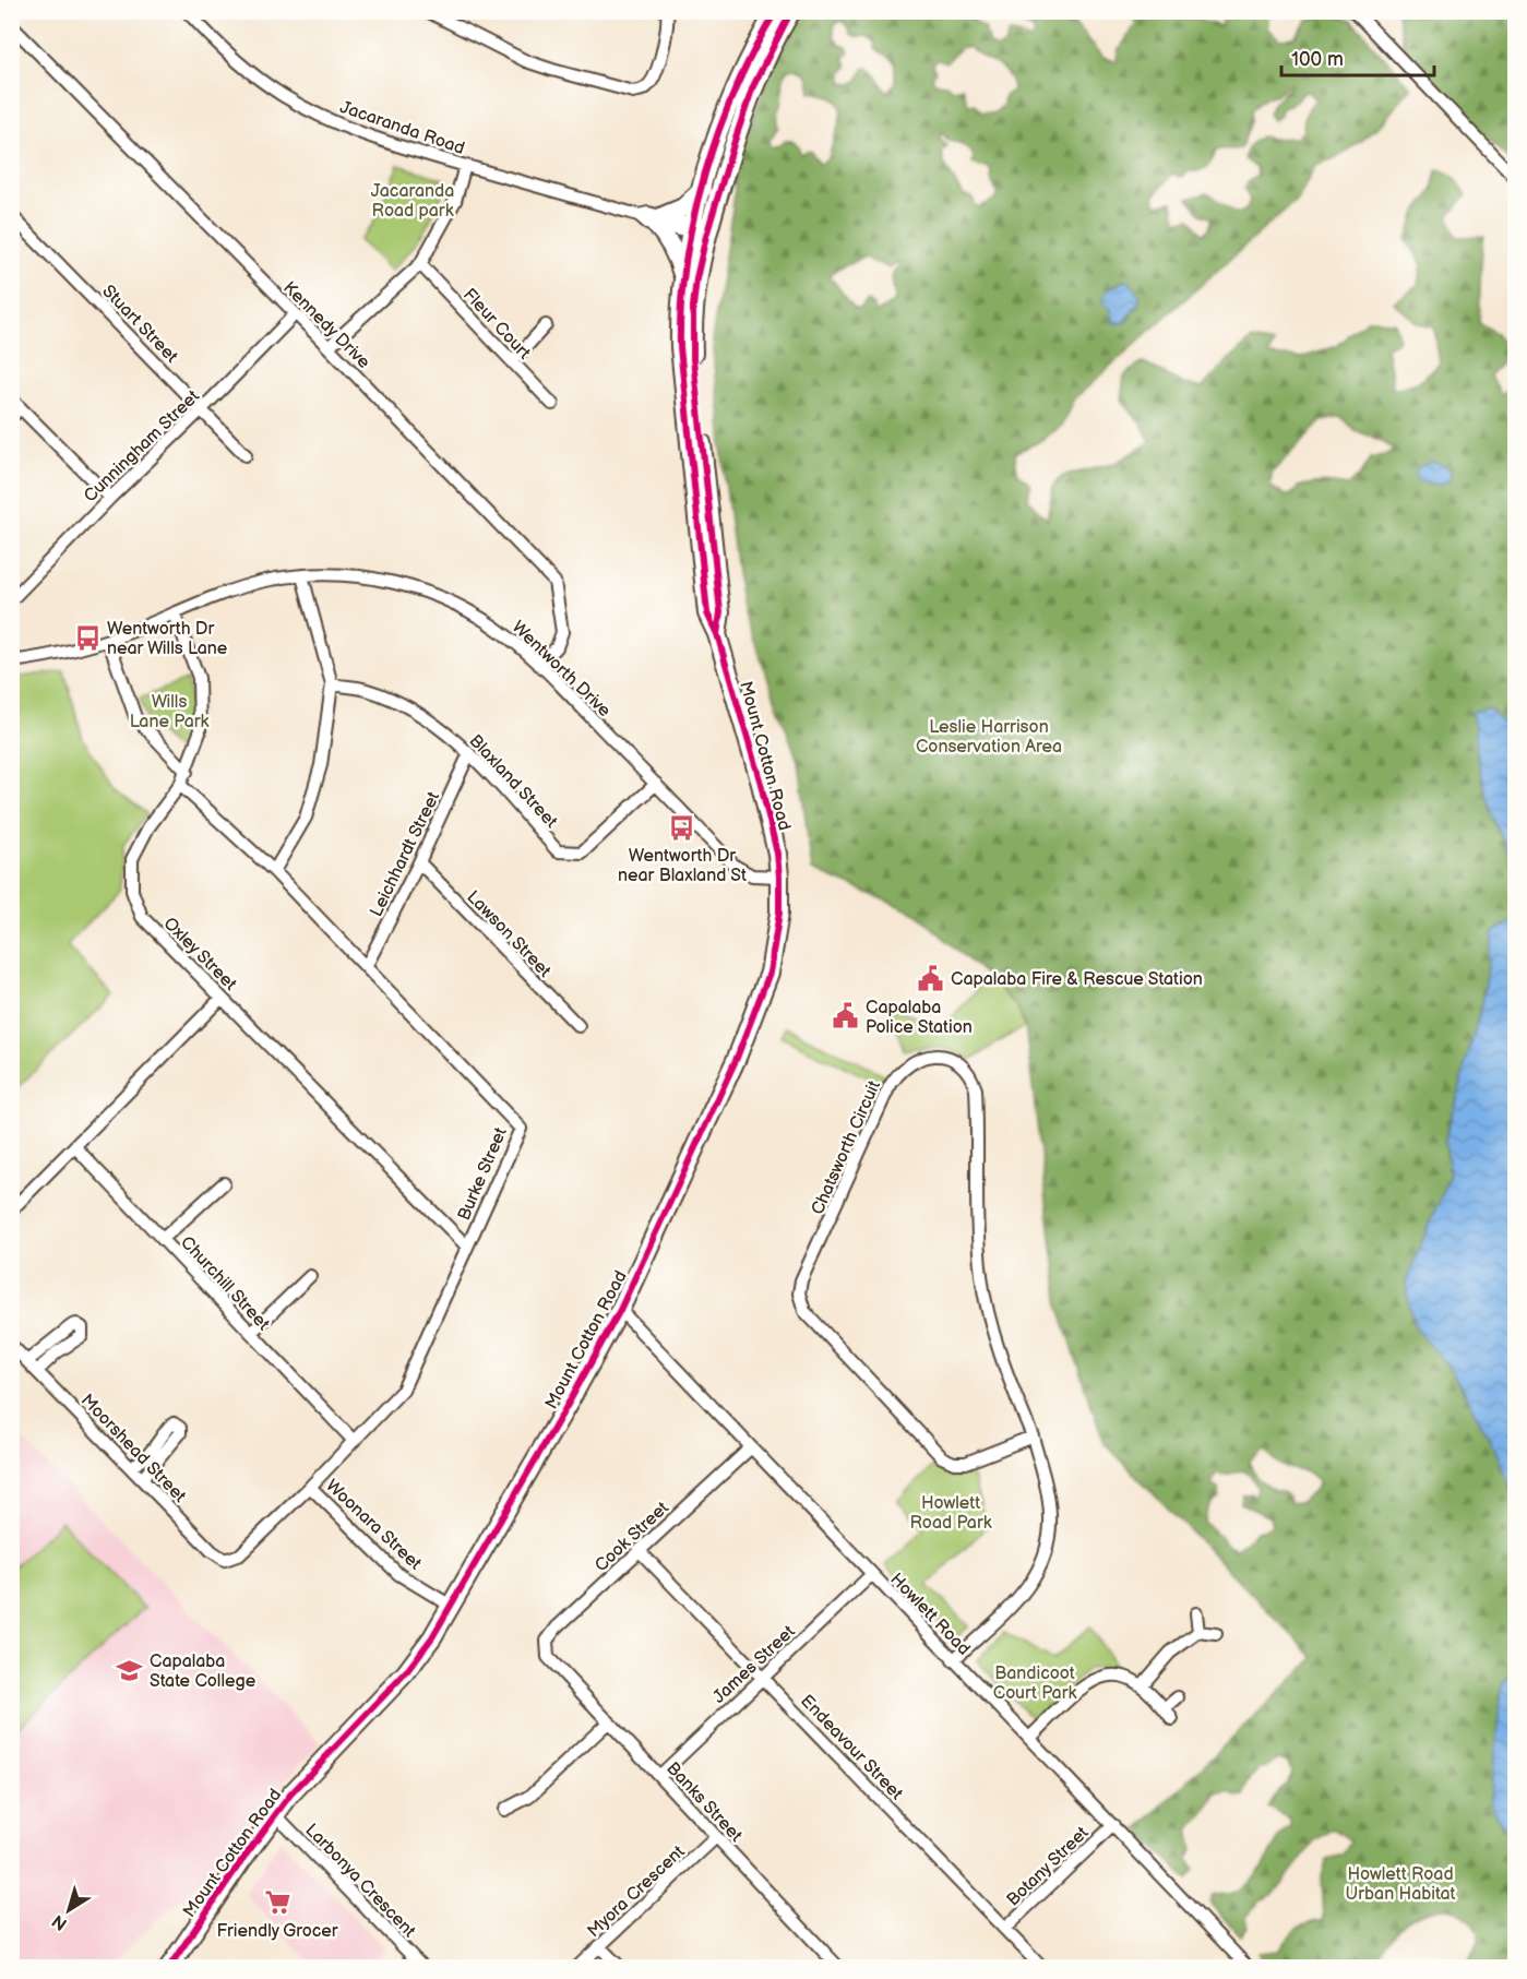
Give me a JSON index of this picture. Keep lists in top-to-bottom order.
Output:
{
  "streets": {
    "main road": ["Mount Cotton Road"],
    "street": [
      "Jacaranda Road",
      "Stuart Street",
      "Fleur Court",
      "Kennedy Drive",
      "Cunningham Street",
      "Wentworth Drive",
      "Blaxland Street",
      "Leichhardt Street",
      "Lawson Street",
      "Oxley Street",
      "Chatsworth Circuit",
      "Burke Street",
      "Churchill Street",
      "Moorshead Street",
      "Woonara Street",
      "Cook Street",
      "Howlett Road",
      "James Street",
      "Endeavour Street",
      "Banks Street",
      "Botany Street",
      "Larbonya Crescent",
      "Myora Crescent"
    ]
  },
  "crossings": [
    ["Jacaranda Road", "Mount Cotton Road"],
    ["Stuart Street", "Cunningham Street"],
    ["Kennedy Drive", "Cunningham Street"],
    ["Kennedy Drive", "Wentworth Drive"],
    ["Wentworth Drive", "Mount Cotton Road"],
    ["Wentworth Drive", "Blaxland Street"],
    ["Wentworth Drive", "Oxley Street"],
    ["Mount Cotton Road", "Woonara Street"],
    ["Mount Cotton Road", "Howlett Road"],
    ["Mount Cotton Road", "Larbonya Crescent"],
    ["Blaxland Street", "Leichhardt Street"],
    ["Leichhardt Street", "Lawson Street"],
    ["Leichhardt Street", "Burke Street"],
    ["Oxley Street", "Burke Street"],
    ["Chatsworth Circuit", "Howlett Road"],
    ["Burke Street", "Churchill Street"],
    ["Burke Street", "Moorshead Street"],
    ["Burke Street", "Woonara Street"],
    ["Cook Street", "Howlett Road"],
    ["Cook Street", "Endeavour Street"],
    ["Cook Street", "Banks Street"],
    ["Howlett Road", "James Street"],
    ["Howlett Road", "Botany Street"],
    ["James Street", "Endeavour Street"],
    ["James Street", "Banks Street"],
    ["Endeavour Street", "Botany Street"],
    ["Banks Street", "Myora Crescent"]
  ],
  "parks": [
    "Jacaranda Road park",
    "Wills Lane Park",
    "Leslie Harrison Conservation Area",
    "Howlett Road Park",
    "Bandicoot Court Park",
    "Howlett Road Urban Habitat"
  ],
  "places": {
    "bus stop": ["Wentworth Dr near Wills Lane", "Wentworth Dr near Blaxland St"],
    "public building": ["Capalaba Fire & Rescue Station", "Capalaba Police Station"],
    "school or university": ["Capalaba State College"],
    "supermarket": ["Friendly Grocer"]
  },
  "scale_bar": "100 m",
  "north": "bottom left"
}
